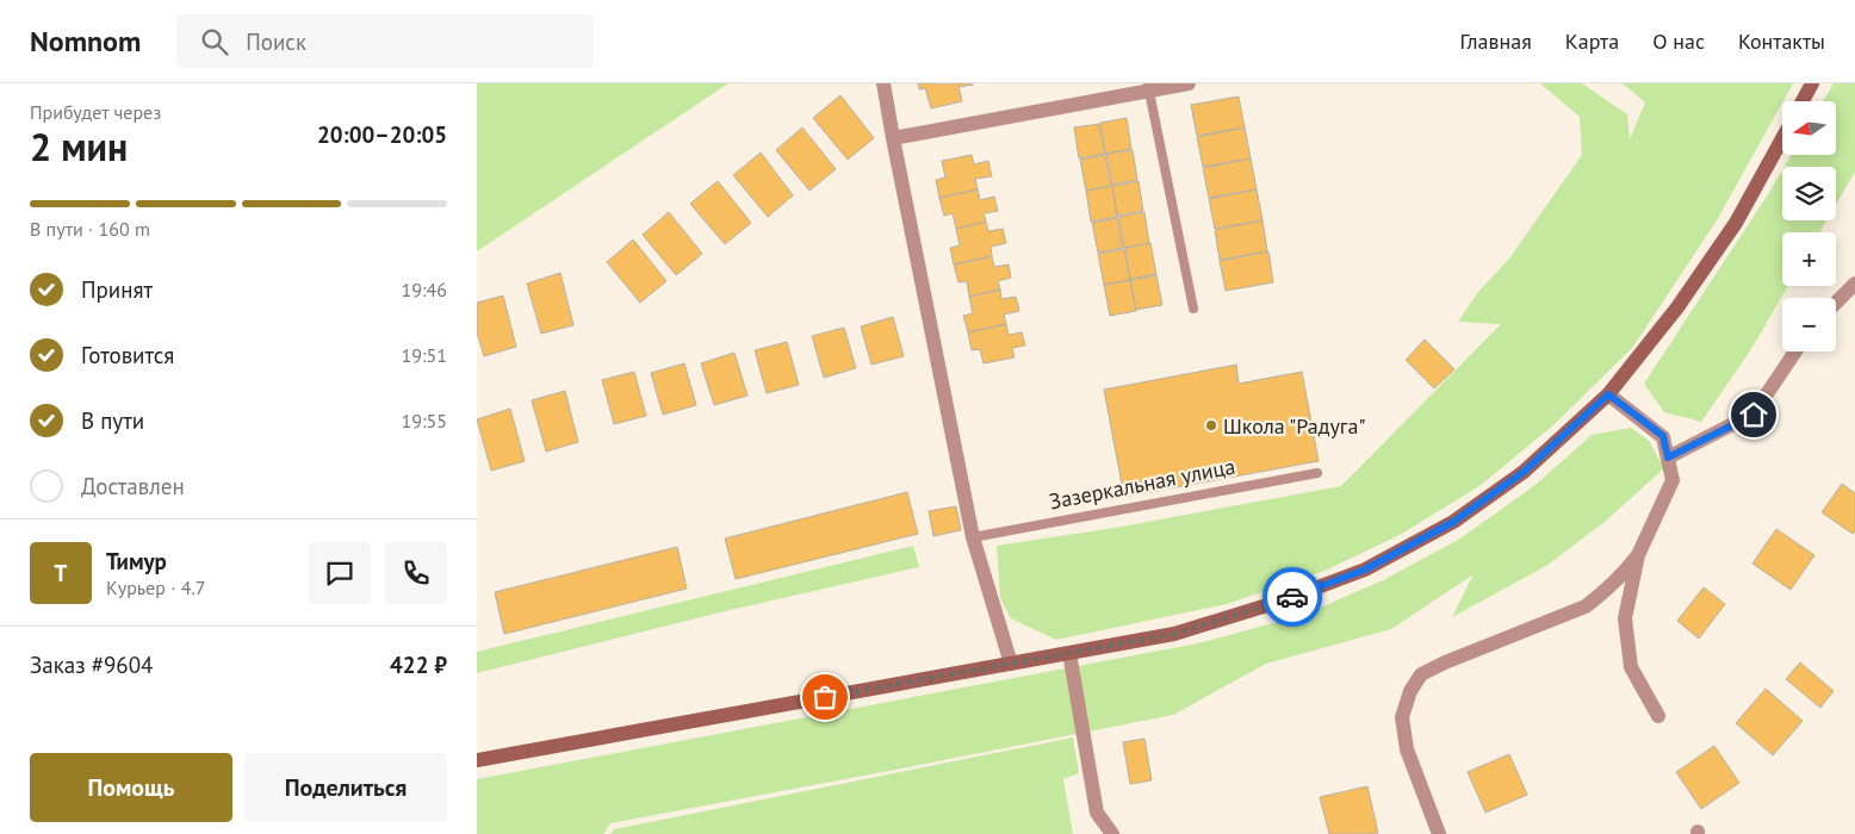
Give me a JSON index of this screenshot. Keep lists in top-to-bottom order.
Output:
{
  "streets": {
    "lane": ["Зазеркальная улица"]
  },
  "places": ["Школа \"Радуга\""],
  "north": "left",
  "page": {
    "header": "Nomnom",
    "search": "Поиск",
    "nav": [
      "Главная",
      "Карта",
      "О нас",
      "Контакты"
    ],
    "heading": ["2 мин", "Прибудет через", "20:00–20:05"],
    "panel": [
      "Тимур",
      "Курьер · 4.7",
      "Заказ #9604",
      "422 ₽"
    ],
    "map_buttons": ["+", "−"],
    "bar": "В пути · 160 m",
    "list": [
      ["Принят", "19:46"],
      ["Готовится", "19:51"],
      ["В пути", "19:55"],
      "Доставлен"
    ],
    "round": "Т",
    "buttons": ["Помощь", "Поделиться"]
  }
}
